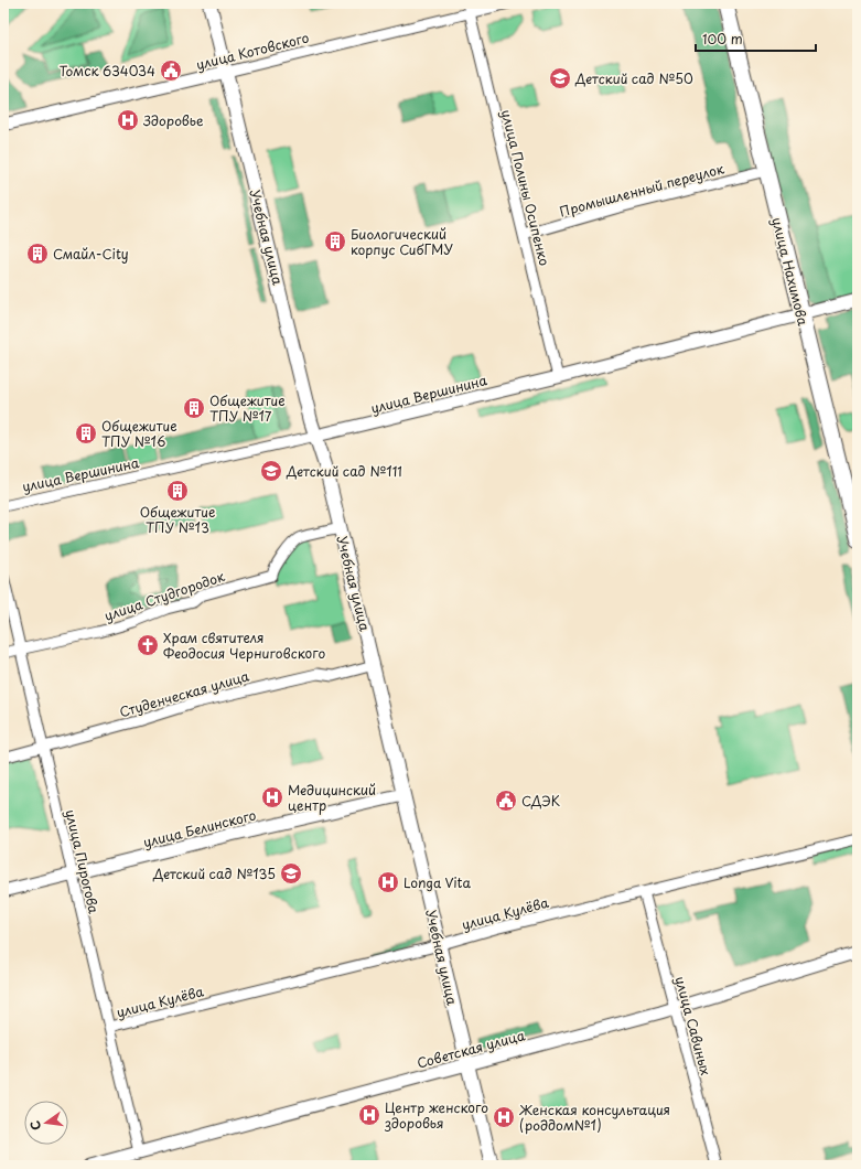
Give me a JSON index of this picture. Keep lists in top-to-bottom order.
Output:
{
  "streets": {
    "main road": ["Учебная улица", "улица Нахимова"],
    "street": [
      "улица Котовского",
      "улица Полины Осипенко",
      "Промышленный переулок",
      "улица Вершинина",
      "улица Студгородок",
      "Студенческая улица",
      "улица Белинского",
      "улица Пирогова",
      "улица Кулёва",
      "улица Савиных",
      "Советская улица"
    ]
  },
  "crossings": [
    ["улица Котовского", "улица Полины Осипенко"],
    ["улица Котовского", "Учебная улица"],
    ["улица Полины Осипенко", "Промышленный переулок"],
    ["улица Полины Осипенко", "улица Вершинина"],
    ["Промышленный переулок", "улица Нахимова"],
    ["Учебная улица", "улица Вершинина"],
    ["Учебная улица", "улица Студгородок"],
    ["Учебная улица", "Студенческая улица"],
    ["Учебная улица", "улица Белинского"],
    ["Учебная улица", "улица Кулёва"],
    ["Учебная улица", "Советская улица"],
    ["улица Нахимова", "улица Вершинина"],
    ["улица Студгородок", "улица Пирогова"],
    ["Студенческая улица", "улица Пирогова"],
    ["улица Белинского", "улица Пирогова"],
    ["улица Пирогова", "улица Кулёва"],
    ["улица Пирогова", "Советская улица"],
    ["улица Кулёва", "улица Савиных"],
    ["улица Савиных", "Советская улица"]
  ],
  "places": {
    "public building": ["Томск 634034", "СДЭК"],
    "school or university": ["Детский сад №50", "Детский сад №111", "Детский сад №135"],
    "hospital": [
      "Здоровье",
      "Медицинский центр",
      "Longa Vita",
      "Центр женского здоровья",
      "Женская консультация (роддом№1)"
    ],
    "building": [
      "Биологический корпус СибГМУ",
      "Смайл-City",
      "Общежитие ТПУ №17",
      "Общежитие ТПУ №16",
      "Общежитие ТПУ №13"
    ],
    "church": ["Храм святителя Феодосия Черниговского"]
  },
  "scale_bar": "100 m",
  "north": "left"
}
